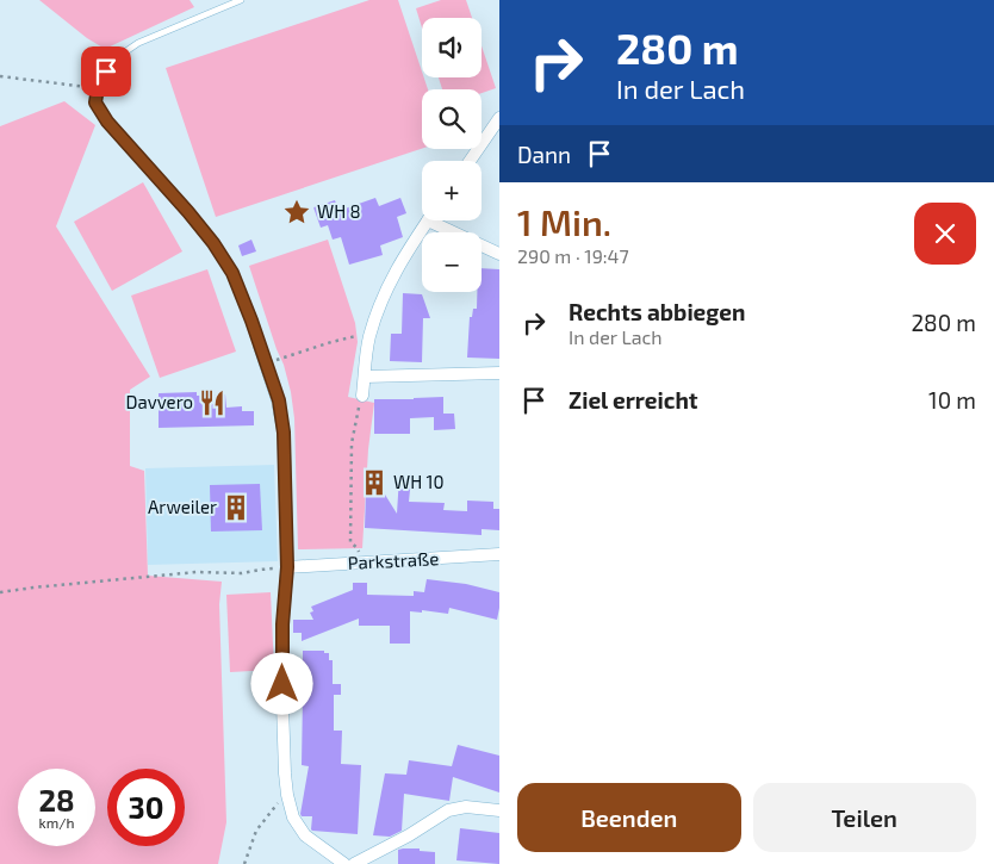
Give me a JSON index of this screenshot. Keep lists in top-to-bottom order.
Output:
{
  "streets": {
    "street": ["Parkstraße"]
  },
  "places": {
    "place": ["WH 8"],
    "restaurant": ["Davvero"],
    "building": ["WH 10", "Arweiler"]
  },
  "page": {
    "turn": ["280 m", "In der Lach"],
    "map_buttons": ["+", "−"],
    "then": "Dann",
    "heading": ["1 Min.", "290 m · 19:47"],
    "list": [
      {
        "name": "Rechts abbiegen",
        "note": "In der Lach",
        "value": "280 m"
      },
      {
        "name": "Ziel erreicht",
        "value": "10 m"
      }
    ],
    "speed": "28 km/h",
    "limit": "30",
    "buttons": ["Beenden", "Teilen"]
  }
}
